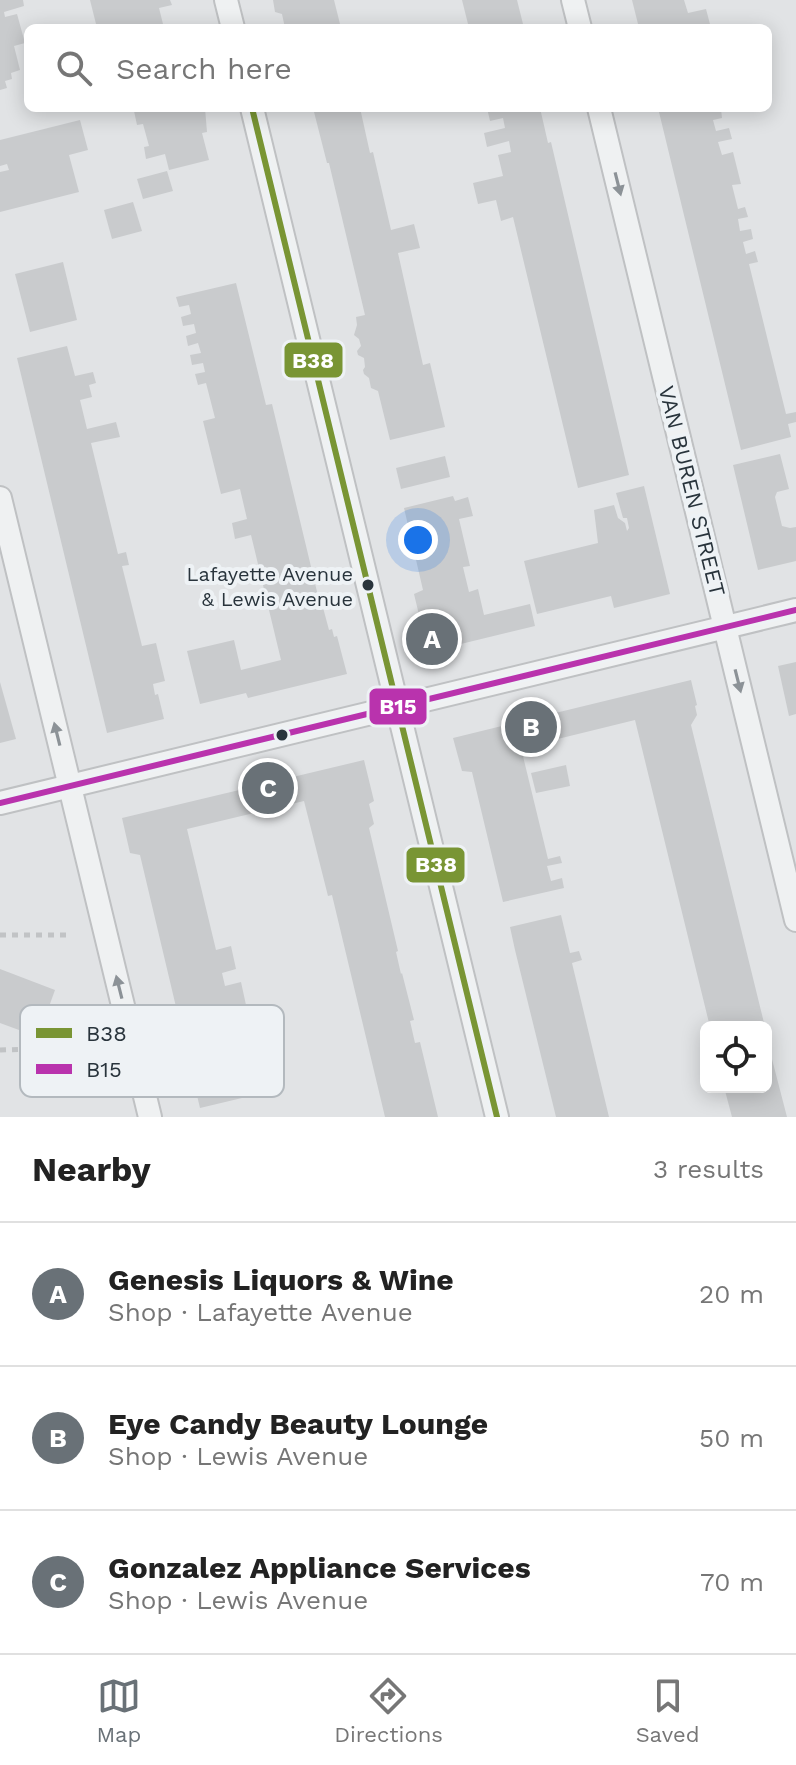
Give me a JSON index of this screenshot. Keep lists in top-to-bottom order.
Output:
{
  "streets": {
    "street": ["VAN BUREN STREET"]
  },
  "one_way": ["VAN BUREN STREET"],
  "places": ["Lafayette Avenue & Lewis Avenue"],
  "lines": ["transit line B38", "transit line B15"],
  "legend": ["B38", "B15"],
  "page": {
    "search": "Search here",
    "pins": ["A", "B", "C"],
    "heading": ["Nearby", "3 results"],
    "list": [
      {
        "mark": "A",
        "name": "Genesis Liquors & Wine",
        "note": "Shop · Lafayette Avenue",
        "value": "20 m"
      },
      {
        "mark": "B",
        "name": "Eye Candy Beauty Lounge",
        "note": "Shop · Lewis Avenue",
        "value": "50 m"
      },
      {
        "mark": "C",
        "name": "Gonzalez Appliance Services",
        "note": "Shop · Lewis Avenue",
        "value": "70 m"
      }
    ],
    "nav": ["Map", "Directions", "Saved"]
  }
}
